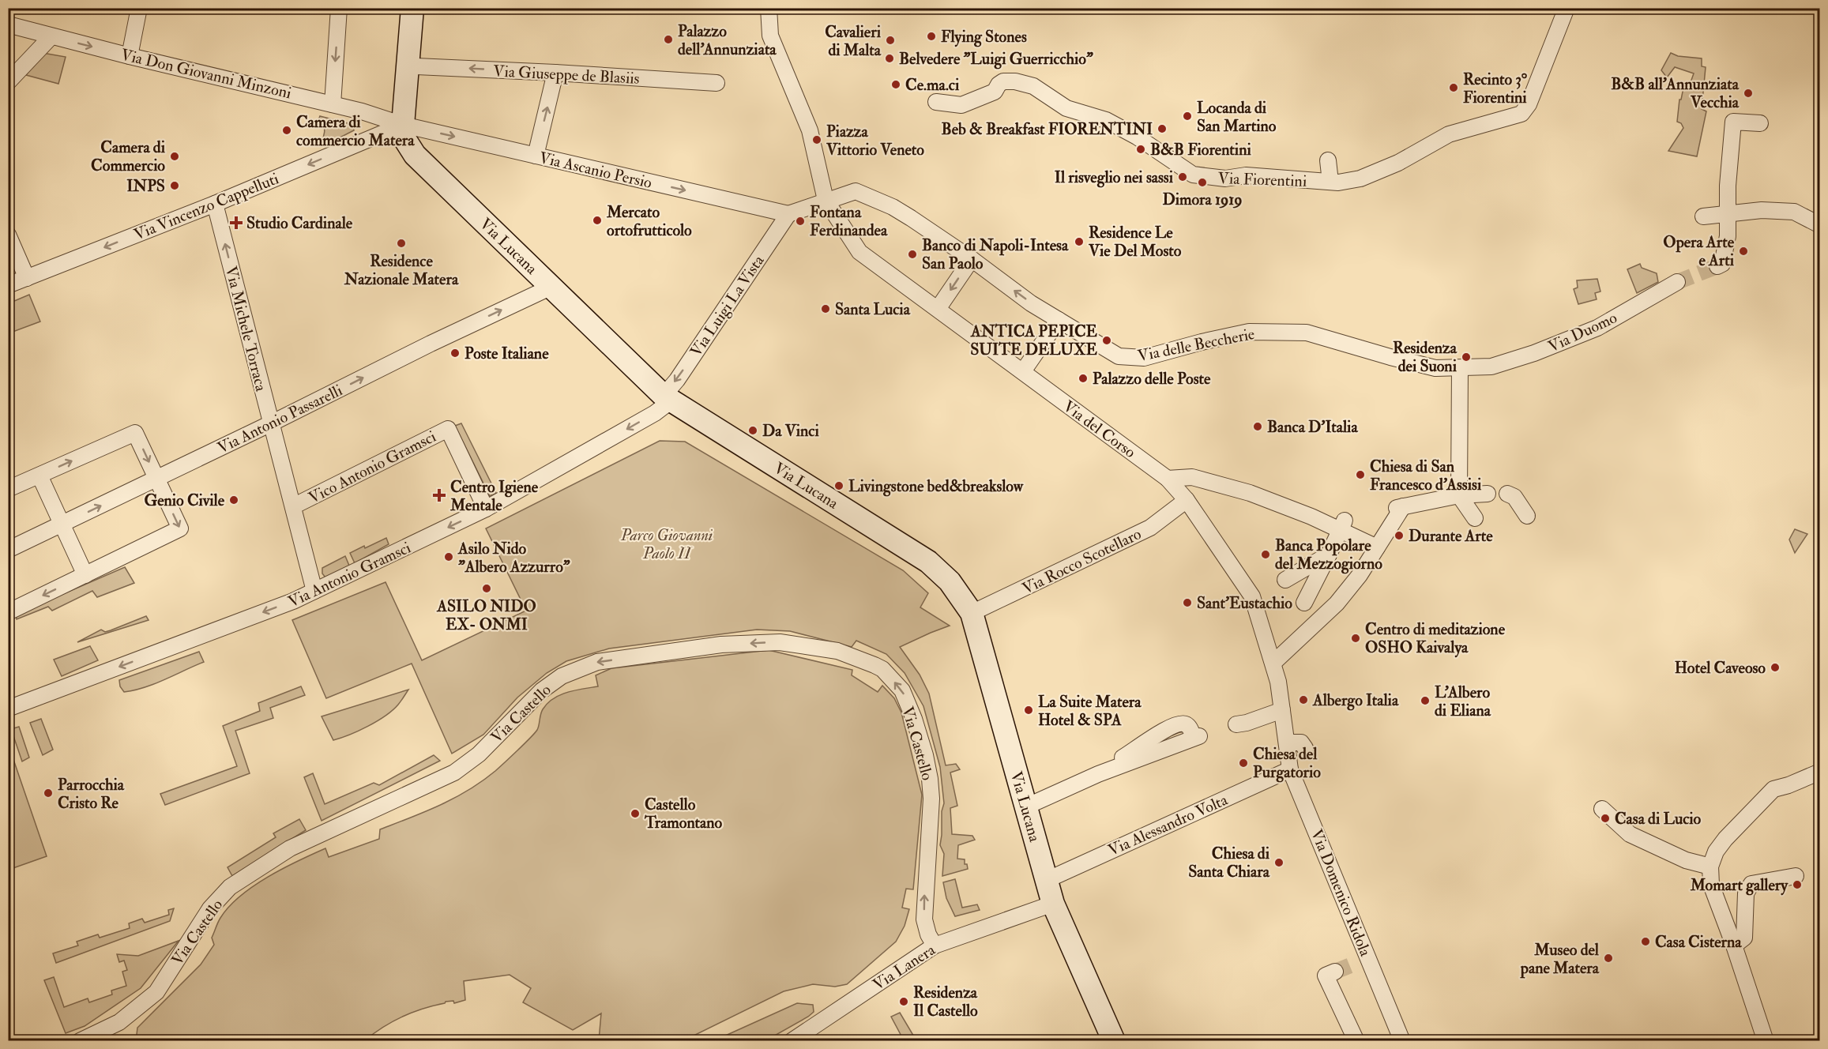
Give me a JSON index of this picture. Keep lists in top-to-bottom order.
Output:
{
  "streets": {
    "street": [
      "Via Don Giovanni Minzoni",
      "Via Giuseppe de Blasiis",
      "Via Ascanio Persio",
      "Via Fiorentini",
      "Via Vincenzo Cappelluti",
      "Via Lucana",
      "Via Luigi La Vista",
      "Via Michele Torraca",
      "Via Duomo",
      "Via delle Beccherie",
      "Via Antonio Passarelli",
      "Via del Corso",
      "Vico Antonio Gramsci",
      "Via Rocco Scotellaro",
      "Via Antonio Gramsci",
      "Via Castello",
      "Via Alessandro Volta",
      "Via Domenico Ridola",
      "Via Lanera"
    ]
  },
  "crossings": [
    ["Via Don Giovanni Minzoni", "Via Ascanio Persio"],
    ["Via Don Giovanni Minzoni", "Via Vincenzo Cappelluti"],
    ["Via Don Giovanni Minzoni", "Via Lucana"],
    ["Via Ascanio Persio", "Via Vincenzo Cappelluti"],
    ["Via Ascanio Persio", "Via Lucana"],
    ["Via Ascanio Persio", "Via Luigi La Vista"],
    ["Via Vincenzo Cappelluti", "Via Lucana"],
    ["Via Vincenzo Cappelluti", "Via Michele Torraca"],
    ["Via Lucana", "Via Luigi La Vista"],
    ["Via Lucana", "Via Antonio Passarelli"],
    ["Via Lucana", "Via Rocco Scotellaro"],
    ["Via Lucana", "Via Antonio Gramsci"],
    ["Via Lucana", "Via Alessandro Volta"],
    ["Via Lucana", "Via Lanera"],
    ["Via Luigi La Vista", "Via Antonio Gramsci"],
    ["Via Michele Torraca", "Via Antonio Passarelli"],
    ["Via Michele Torraca", "Vico Antonio Gramsci"],
    ["Via Michele Torraca", "Via Antonio Gramsci"],
    ["Via Duomo", "Via delle Beccherie"],
    ["Via delle Beccherie", "Via del Corso"],
    ["Via del Corso", "Via Rocco Scotellaro"],
    ["Via del Corso", "Via Domenico Ridola"],
    ["Vico Antonio Gramsci", "Via Antonio Gramsci"],
    ["Via Castello", "Via Lanera"],
    ["Via Alessandro Volta", "Via Domenico Ridola"]
  ],
  "one_way": [
    "Via Giuseppe de Blasiis",
    "Via Ascanio Persio",
    "Via Vincenzo Cappelluti",
    "Via Luigi La Vista",
    "Via Michele Torraca",
    "Via Antonio Passarelli",
    "Via Antonio Gramsci"
  ],
  "parks": ["Parco Giovanni Paolo II"],
  "places": {
    "other": [
      "Flying Stones",
      "Palazzo dell'Annunziata",
      "Cavalieri di Malta",
      "Belvedere \"Luigi Guerricchio\"",
      "Ce.ma.ci",
      "Recinto 3° Fiorentini",
      "B&B all'Annunziata Vecchia",
      "Locanda di San Martino",
      "Beb & Breakfast FIORENTINI",
      "Camera di commercio Matera",
      "Piazza Vittorio Veneto",
      "B&B Fiorentini",
      "Camera di Commercio",
      "Il risveglio nei sassi",
      "Dimora 1919",
      "INPS",
      "Mercato ortofrutticolo",
      "Fontana Ferdinandea",
      "Residence Le Vie Del Mosto",
      "Residence Nazionale Matera",
      "Opera Arte e Arti",
      "Banco di Napoli-Intesa San Paolo",
      "Santa Lucia",
      "ANTICA PEPICE SUITE DELUXE",
      "Poste Italiane",
      "Residenza dei Suoni",
      "Palazzo delle Poste",
      "Banca D'Italia",
      "Da Vinci",
      "Chiesa di San Francesco d'Assisi",
      "Livingstone bed&breakslow",
      "Genio Civile",
      "Durante Arte",
      "Banca Popolare del Mezzogiorno",
      "Asilo Nido \"Albero Azzurro\"",
      "ASILO NIDO EX- ONMI",
      "Sant'Eustachio",
      "Centro di meditazione OSHO Kaivalya",
      "Hotel Caveoso",
      "Albergo Italia",
      "L'Albero di Eliana",
      "La Suite Matera Hotel & SPA",
      "Chiesa del Purgatorio",
      "Parrocchia Cristo Re",
      "Castello Tramontano",
      "Casa di Lucio",
      "Chiesa di Santa Chiara",
      "Momart gallery",
      "Casa Cisterna",
      "Museo del pane Matera",
      "Residenza Il Castello"
    ],
    "health": ["Studio Cardinale", "Centro Igiene Mentale"]
  }
}
